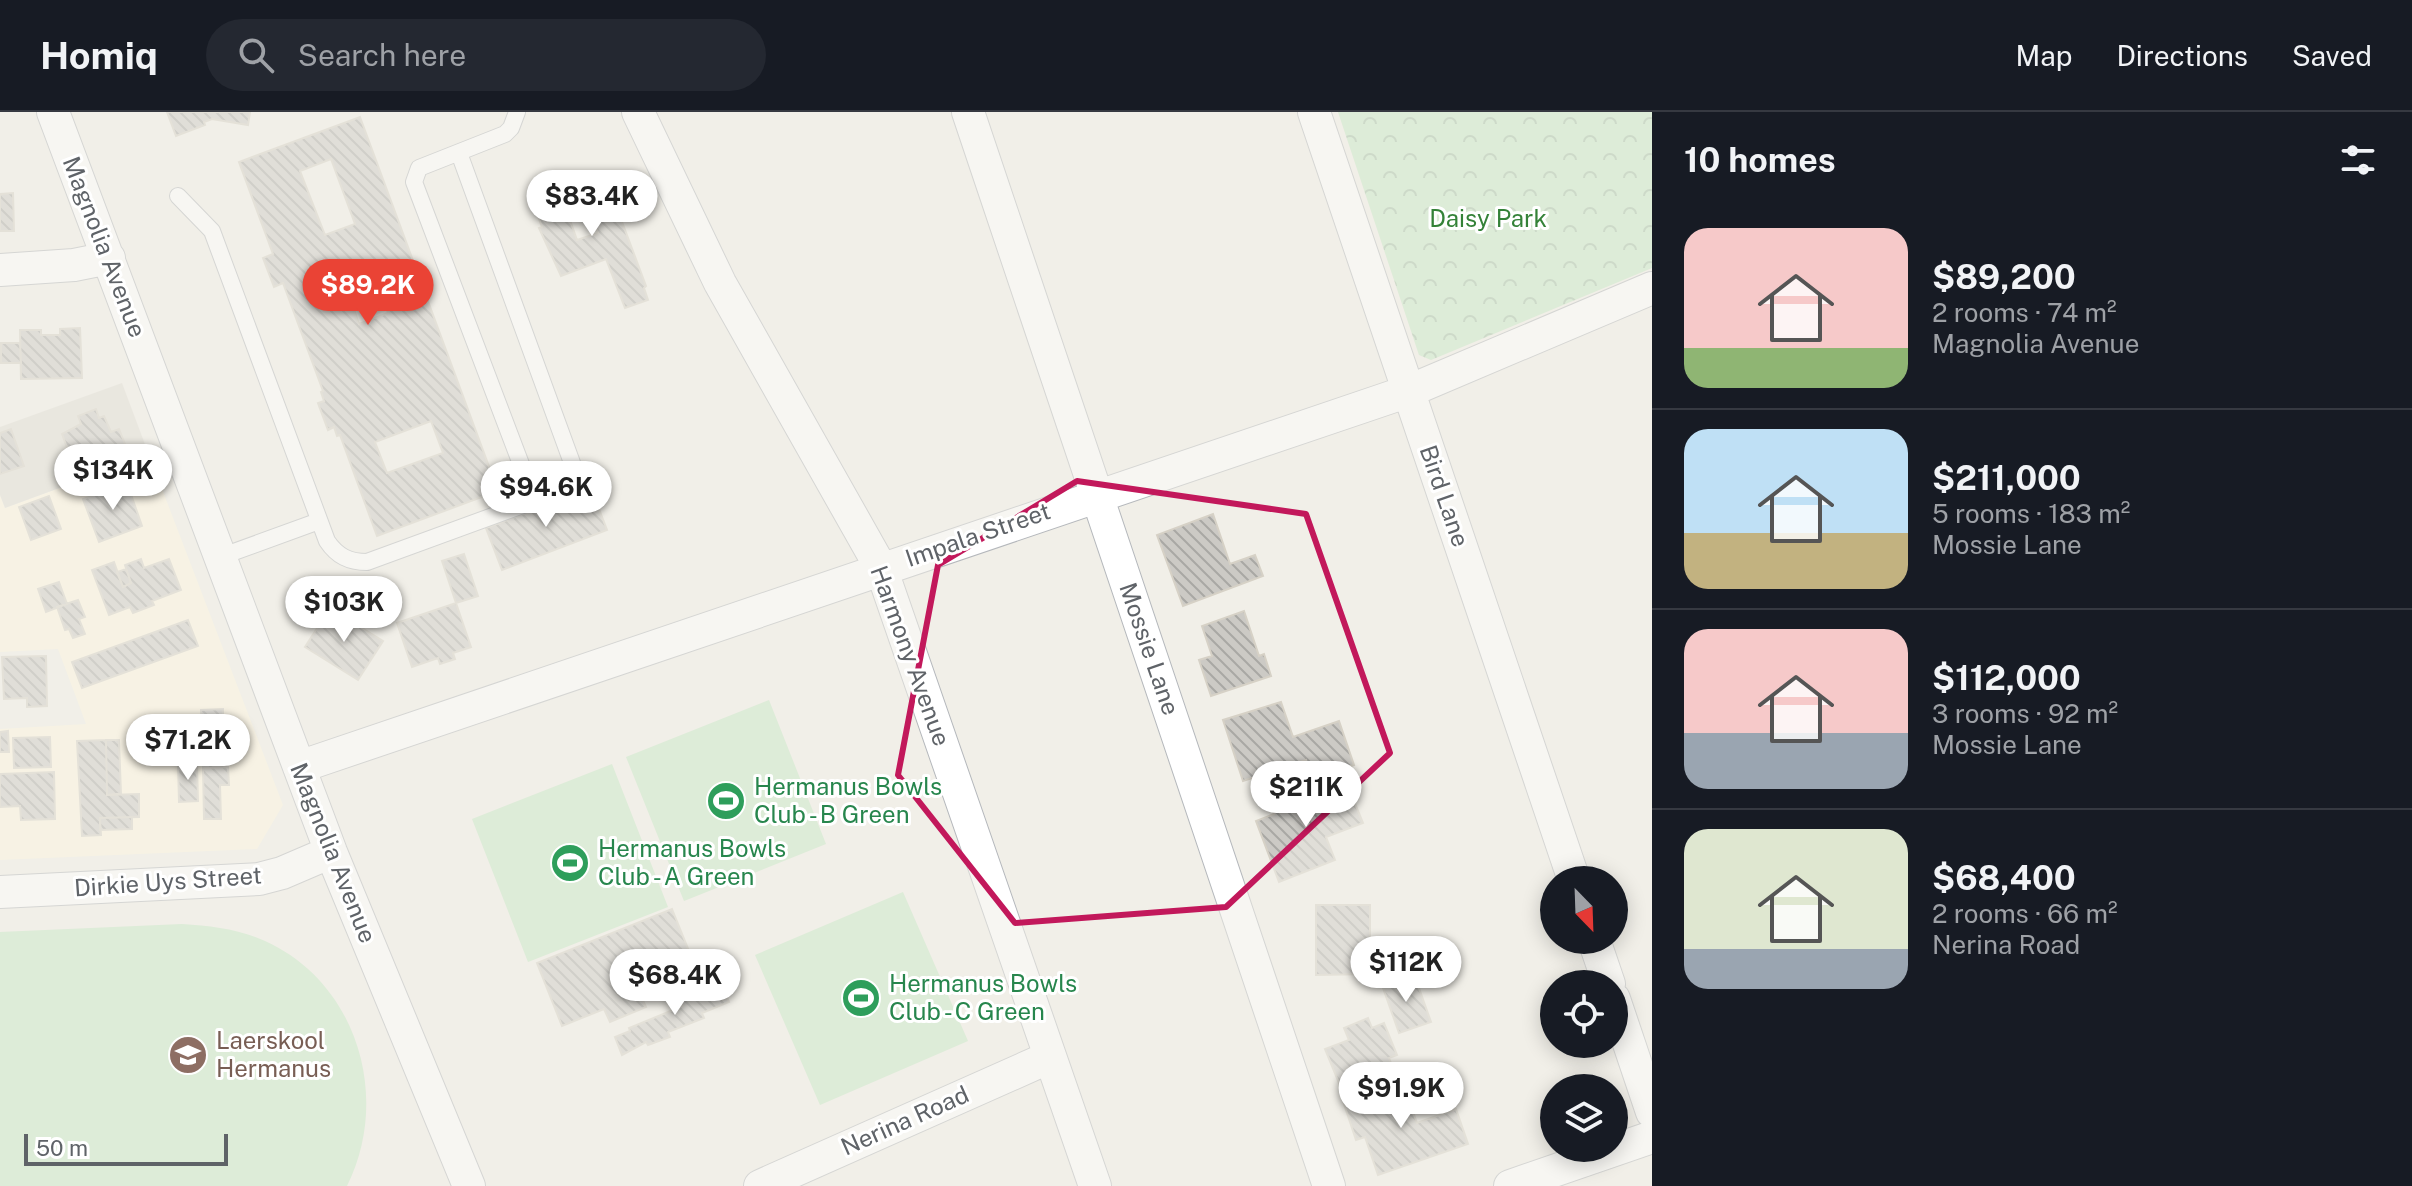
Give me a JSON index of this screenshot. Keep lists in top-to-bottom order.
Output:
{
  "streets": {
    "street": [
      "Magnolia Avenue",
      "Bird Lane",
      "Impala Street",
      "Mossie Lane",
      "Harmony Avenue",
      "Dirkie Uys Street",
      "Nerina Road"
    ]
  },
  "crossings": [
    ["Magnolia Avenue", "Impala Street"],
    ["Magnolia Avenue", "Dirkie Uys Street"],
    ["Bird Lane", "Impala Street"],
    ["Impala Street", "Mossie Lane"],
    ["Impala Street", "Harmony Avenue"],
    ["Harmony Avenue", "Nerina Road"]
  ],
  "parks": ["Daisy Park"],
  "places": {
    "sports": ["Hermanus Bowls Club - B Green", "Hermanus Bowls Club - A Green", "Hermanus Bowls Club - C Green"],
    "school or university": ["Laerskool Hermanus"]
  },
  "scale_bar": "50 m",
  "north": "bottom right",
  "page": {
    "header": "Homiq",
    "search": "Search here",
    "nav": ["Map", "Directions", "Saved"],
    "heading": "10 homes",
    "price": [
      "$83.4K",
      "$89.2K",
      "$134K",
      "$94.6K",
      "$103K",
      "$71.2K",
      "$211K",
      "$112K",
      "$68.4K",
      "$91.9K"
    ],
    "list": [
      {
        "name": "$89,200",
        "note": "2 rooms · 74 m² · Magnolia Avenue"
      },
      {
        "name": "$211,000",
        "note": "5 rooms · 183 m² · Mossie Lane"
      },
      {
        "name": "$112,000",
        "note": "3 rooms · 92 m² · Mossie Lane"
      },
      {
        "name": "$68,400",
        "note": "2 rooms · 66 m² · Nerina Road"
      }
    ],
    "scale": "50 m"
  }
}
